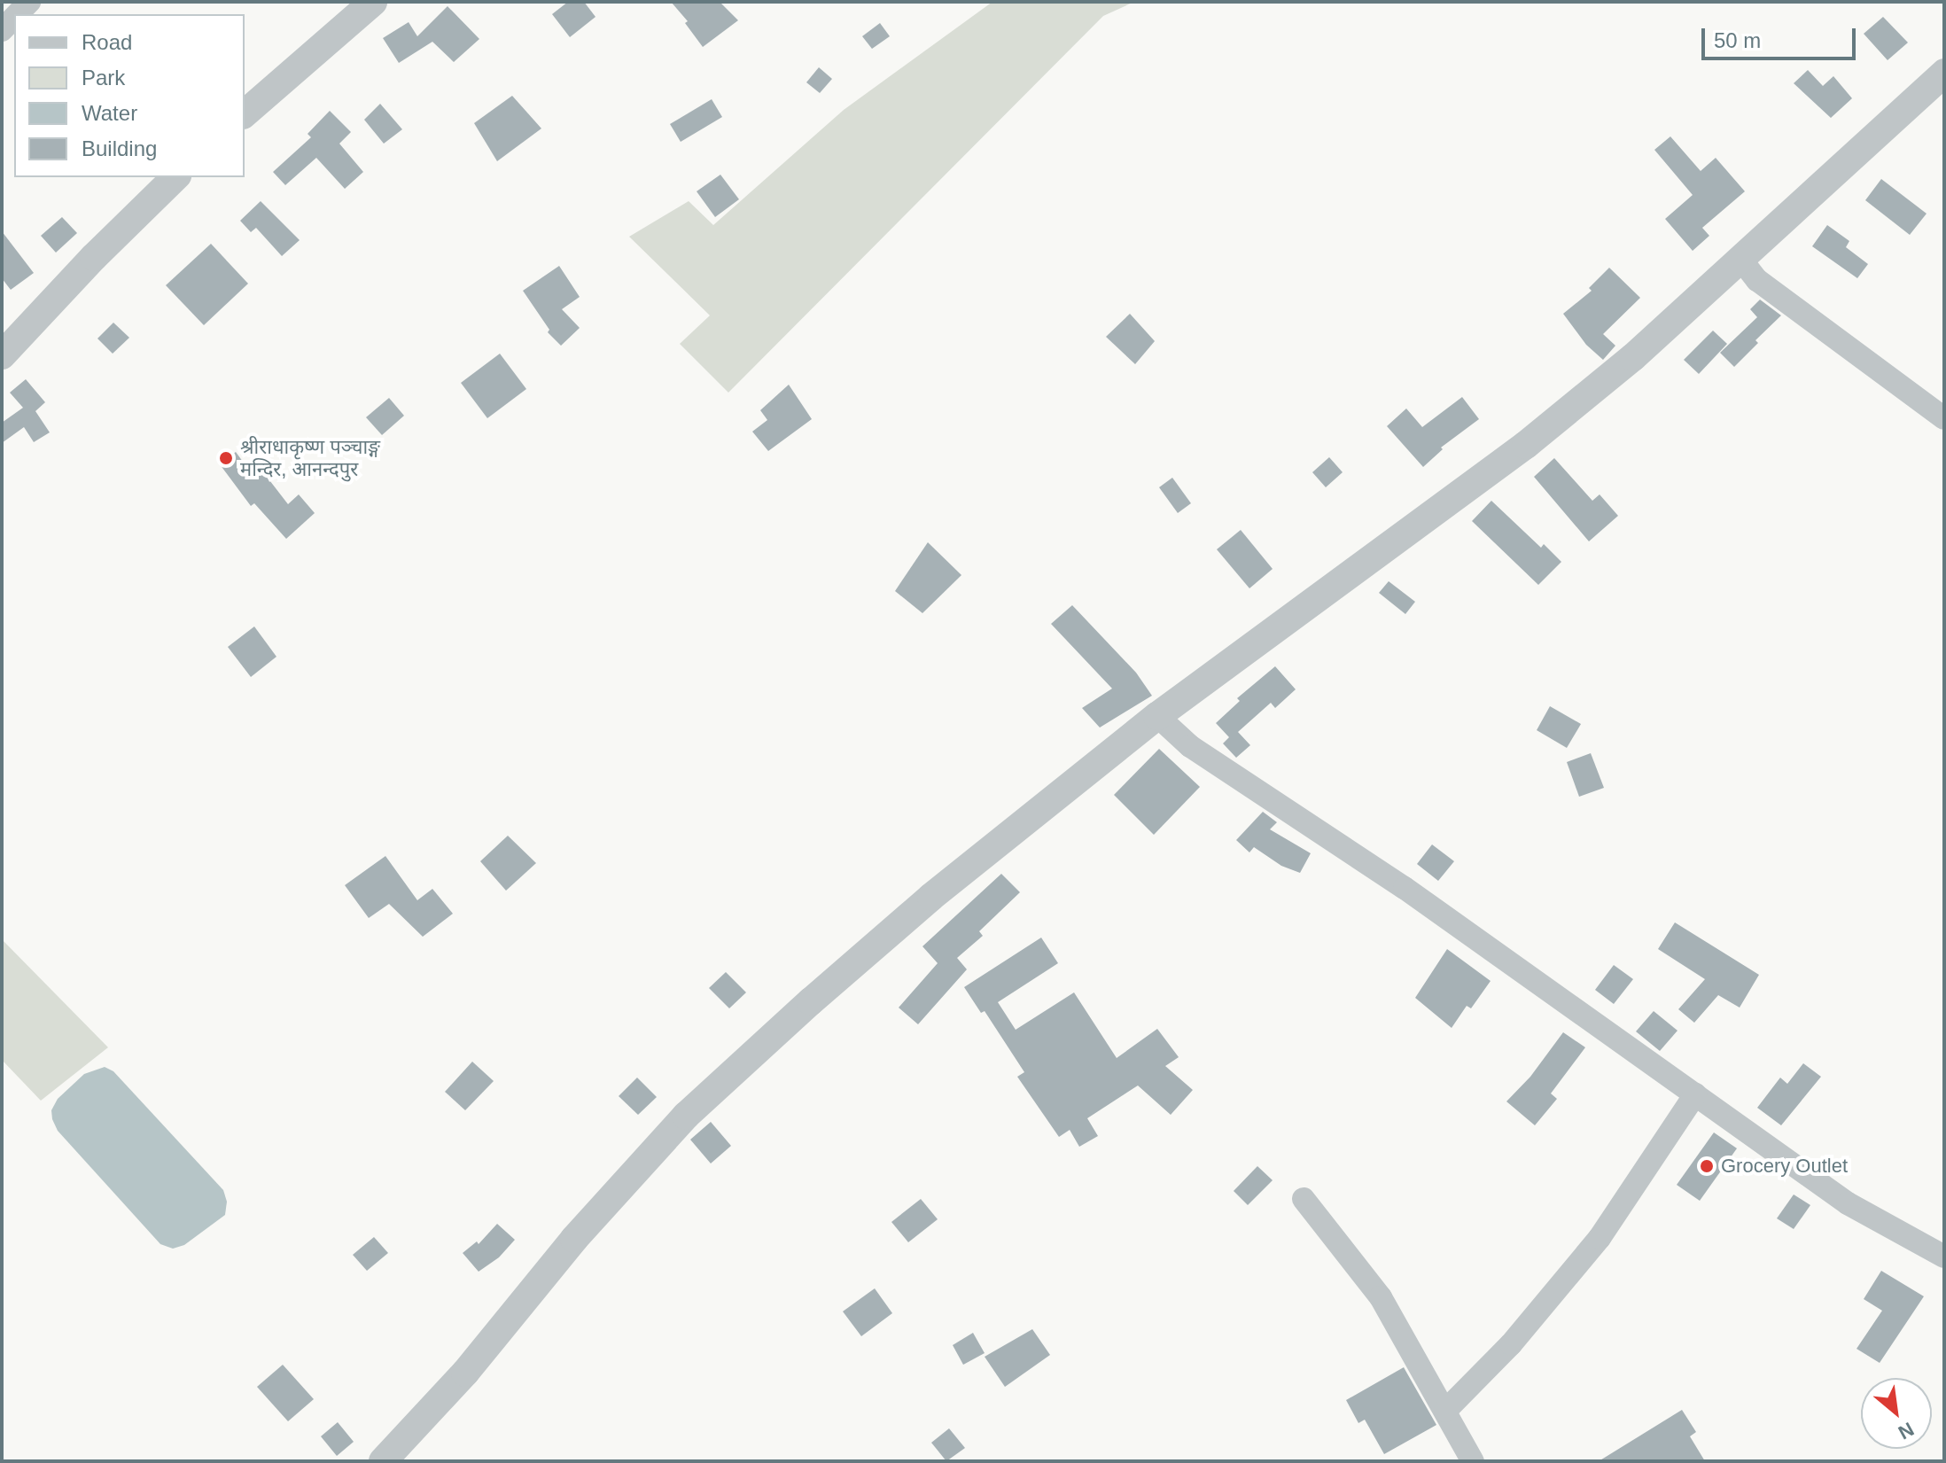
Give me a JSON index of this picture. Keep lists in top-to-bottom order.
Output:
{
  "places": ["श्रीराधाकृष्ण पञ्चाङ्ग मन्दिर, आनन्दपुर", "Grocery Outlet"],
  "legend": [
    "Road",
    "Park",
    "Water",
    "Building"
  ],
  "scale_bar": "50 m",
  "north": "bottom right"
}
